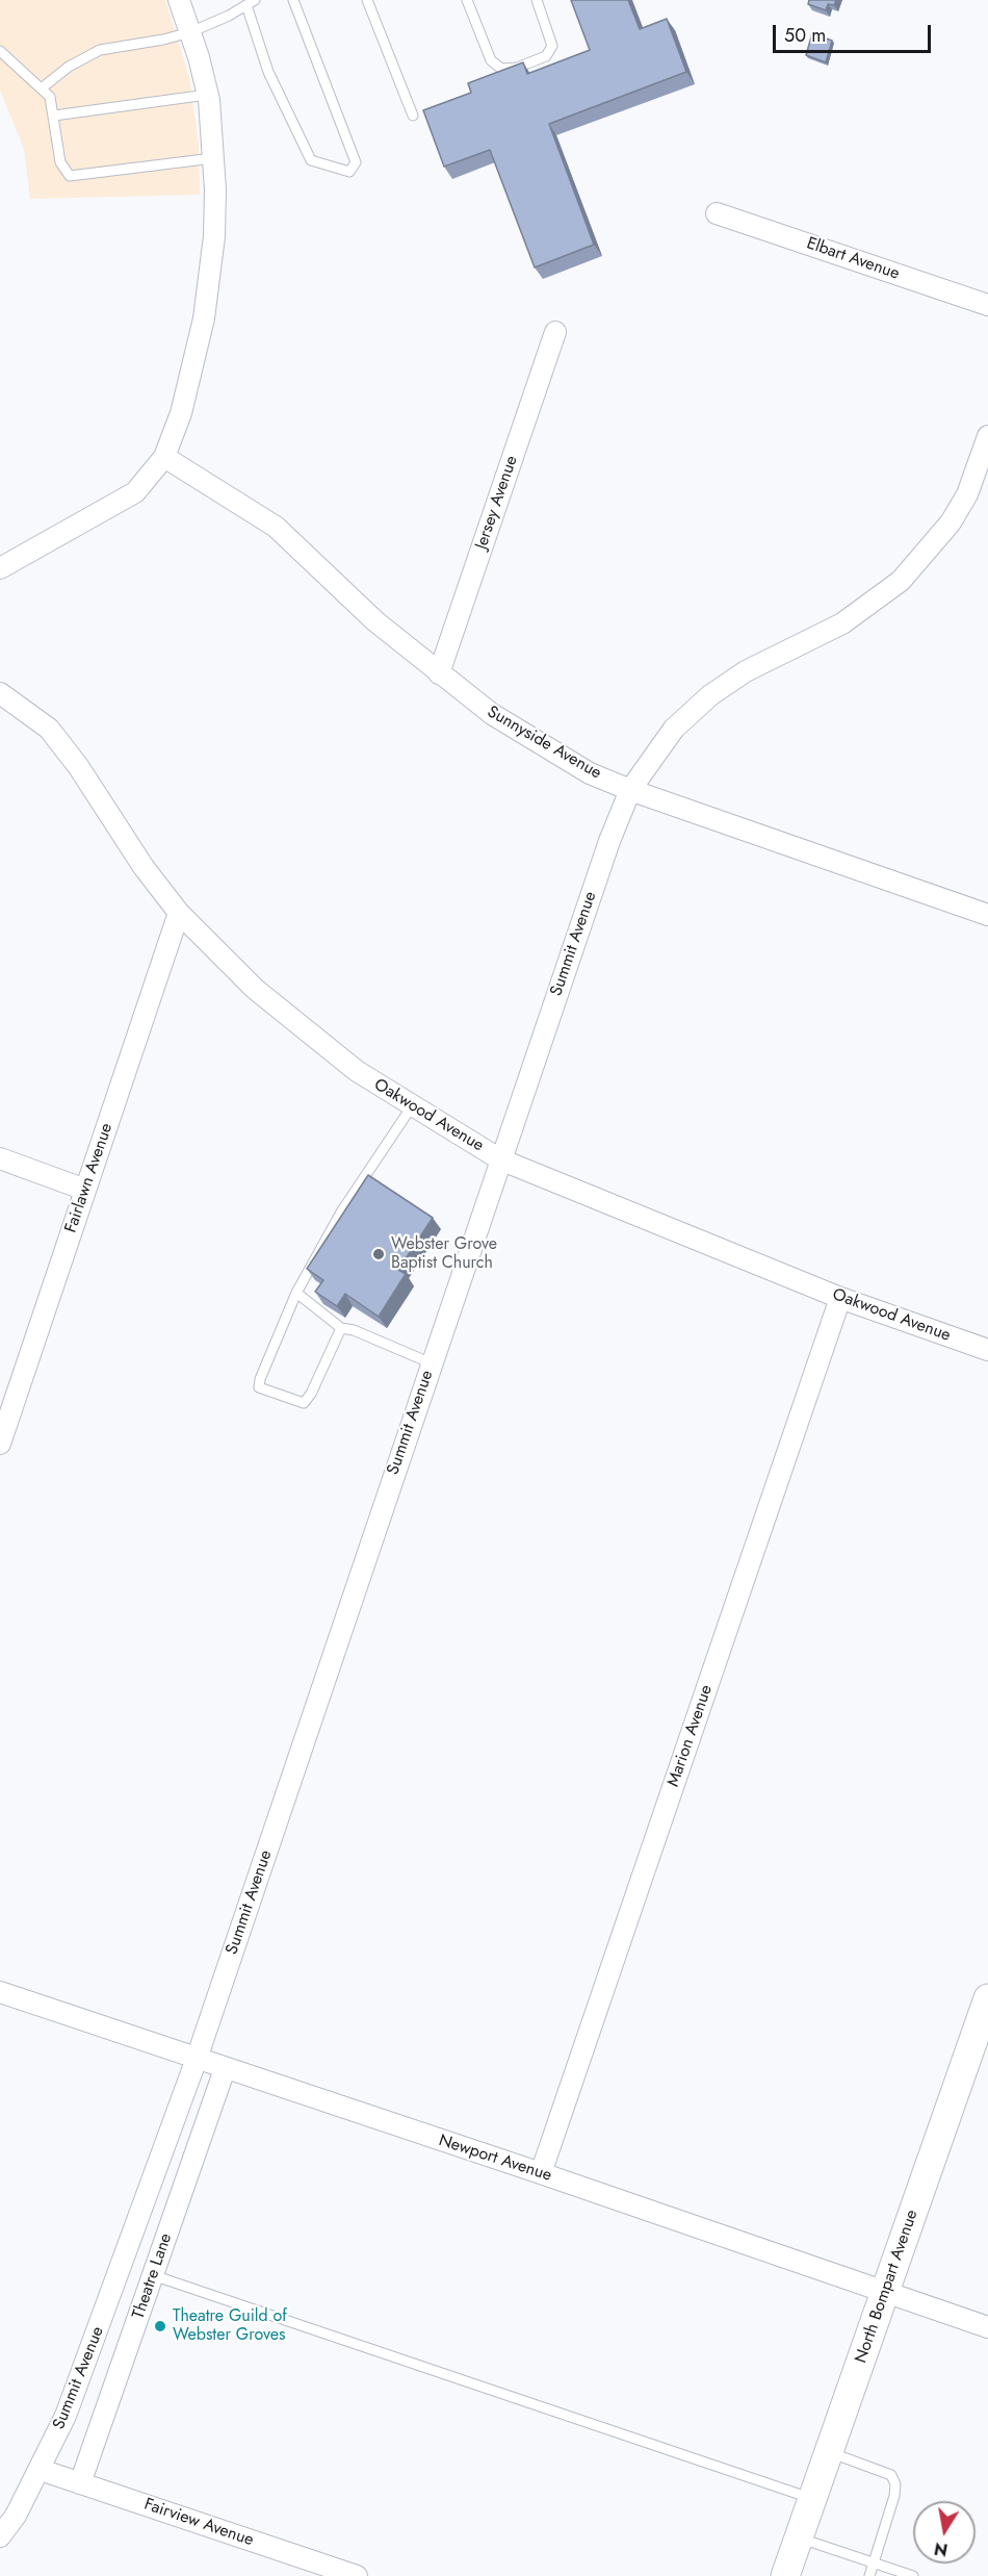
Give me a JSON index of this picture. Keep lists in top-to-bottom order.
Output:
{
  "streets": {
    "street": [
      "Elbart Avenue",
      "Jersey Avenue",
      "Sunnyside Avenue",
      "Summit Avenue",
      "Oakwood Avenue",
      "Fairlawn Avenue",
      "Marion Avenue",
      "Newport Avenue",
      "Theatre Lane",
      "North Bompart Avenue",
      "Fairview Avenue"
    ]
  },
  "crossings": [
    ["Jersey Avenue", "Sunnyside Avenue"],
    ["Sunnyside Avenue", "Summit Avenue"],
    ["Summit Avenue", "Oakwood Avenue"],
    ["Summit Avenue", "Newport Avenue"],
    ["Summit Avenue", "Fairview Avenue"],
    ["Oakwood Avenue", "Fairlawn Avenue"],
    ["Oakwood Avenue", "Marion Avenue"],
    ["Marion Avenue", "Newport Avenue"],
    ["Newport Avenue", "Theatre Lane"],
    ["Newport Avenue", "North Bompart Avenue"],
    ["Theatre Lane", "Fairview Avenue"]
  ],
  "places": ["Webster Grove Baptist Church", "Theatre Guild of Webster Groves"],
  "scale_bar": "50 m",
  "north": "bottom"
}
